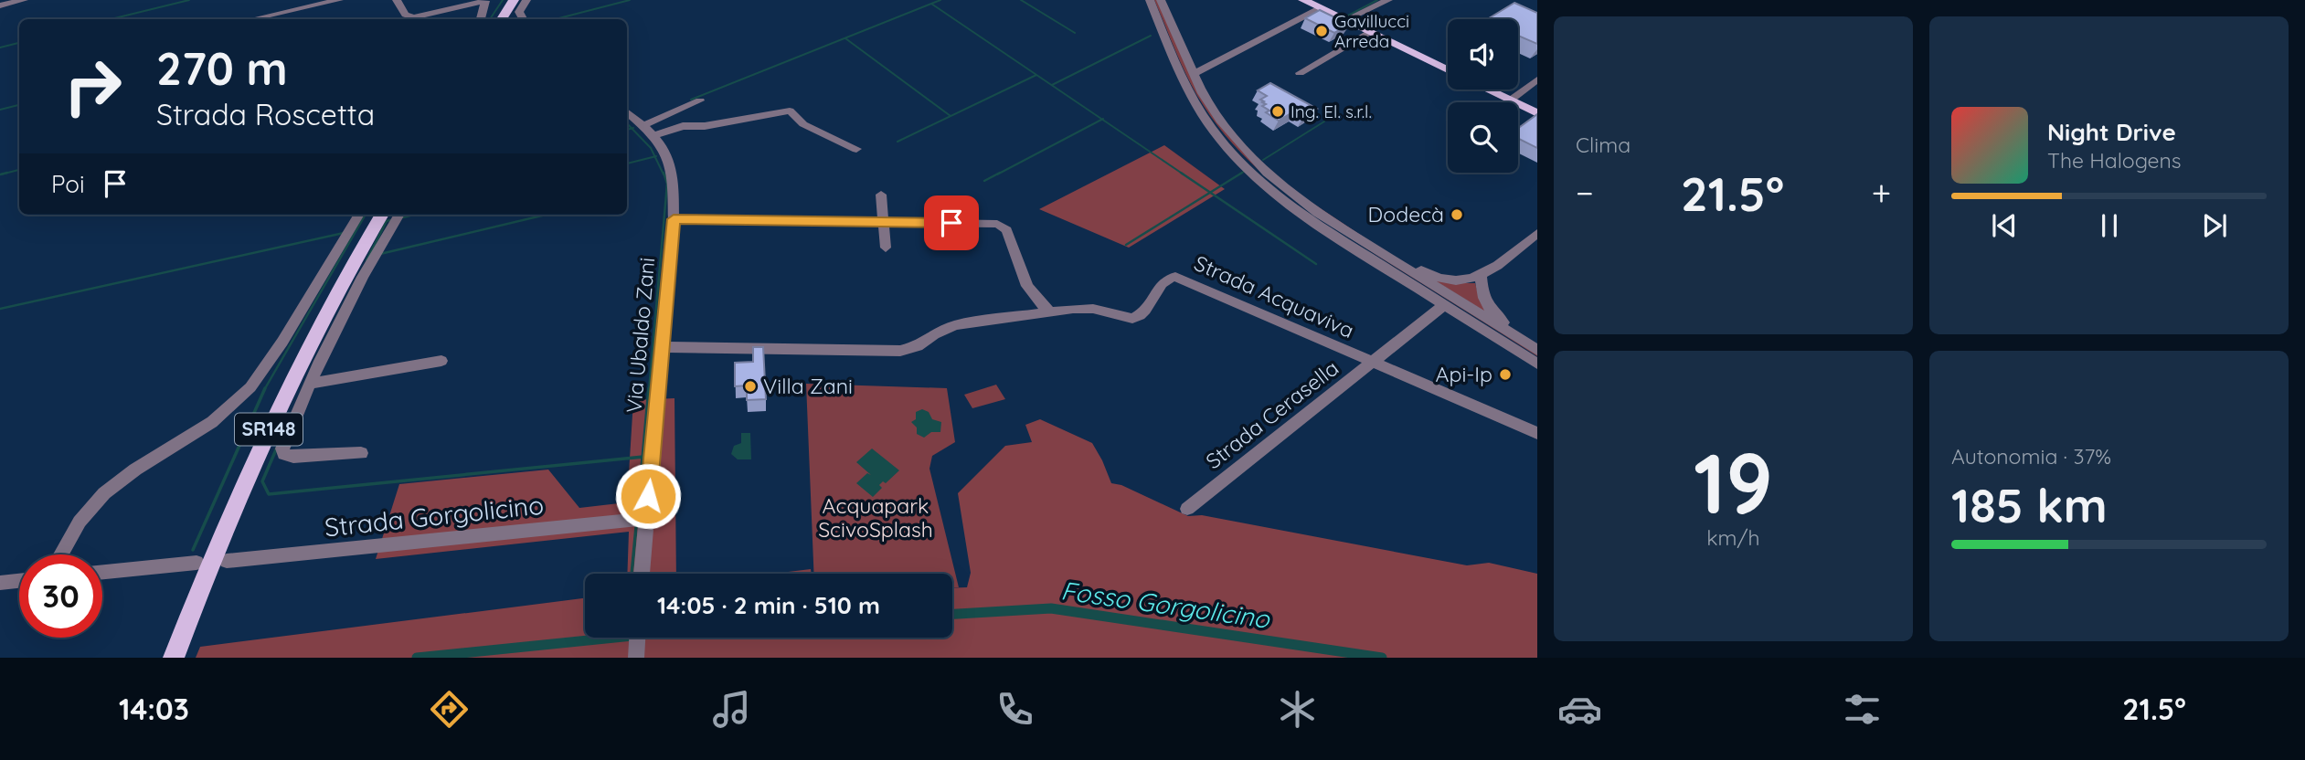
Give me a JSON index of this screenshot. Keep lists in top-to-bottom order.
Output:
{
  "streets": {
    "main road": ["SR148"],
    "street": [
      "Strada Acquaviva",
      "Via Ubaldo Zani",
      "Strada Cerasella",
      "Strada Gorgolicino"
    ]
  },
  "crossings": [
    ["Strada Acquaviva", "Via Ubaldo Zani"],
    ["Strada Acquaviva", "Strada Cerasella"],
    ["Via Ubaldo Zani", "Strada Gorgolicino"]
  ],
  "water": ["Fosso Gorgolicino"],
  "parks": ["Acquapark ScivoSplash"],
  "places": [
    "Gavillucci Arreda",
    "Ing. El. s.r.l.",
    "Dodecà",
    "Api-Ip",
    "Villa Zani"
  ],
  "page": {
    "tile": [
      "Clima",
      ["19", "km/h"],
      ["Autonomia · 37%", "185 km"]
    ],
    "turn": ["270 m", "Strada Roscetta"],
    "song": ["Night Drive", "The Halogens"],
    "then": "Poi",
    "heat": ["−", "21.5°", "+"],
    "limit": "30",
    "trip": "14:05 · 2 min · 510 m",
    "tabs": ["14:03", "21.5°"]
  }
}
